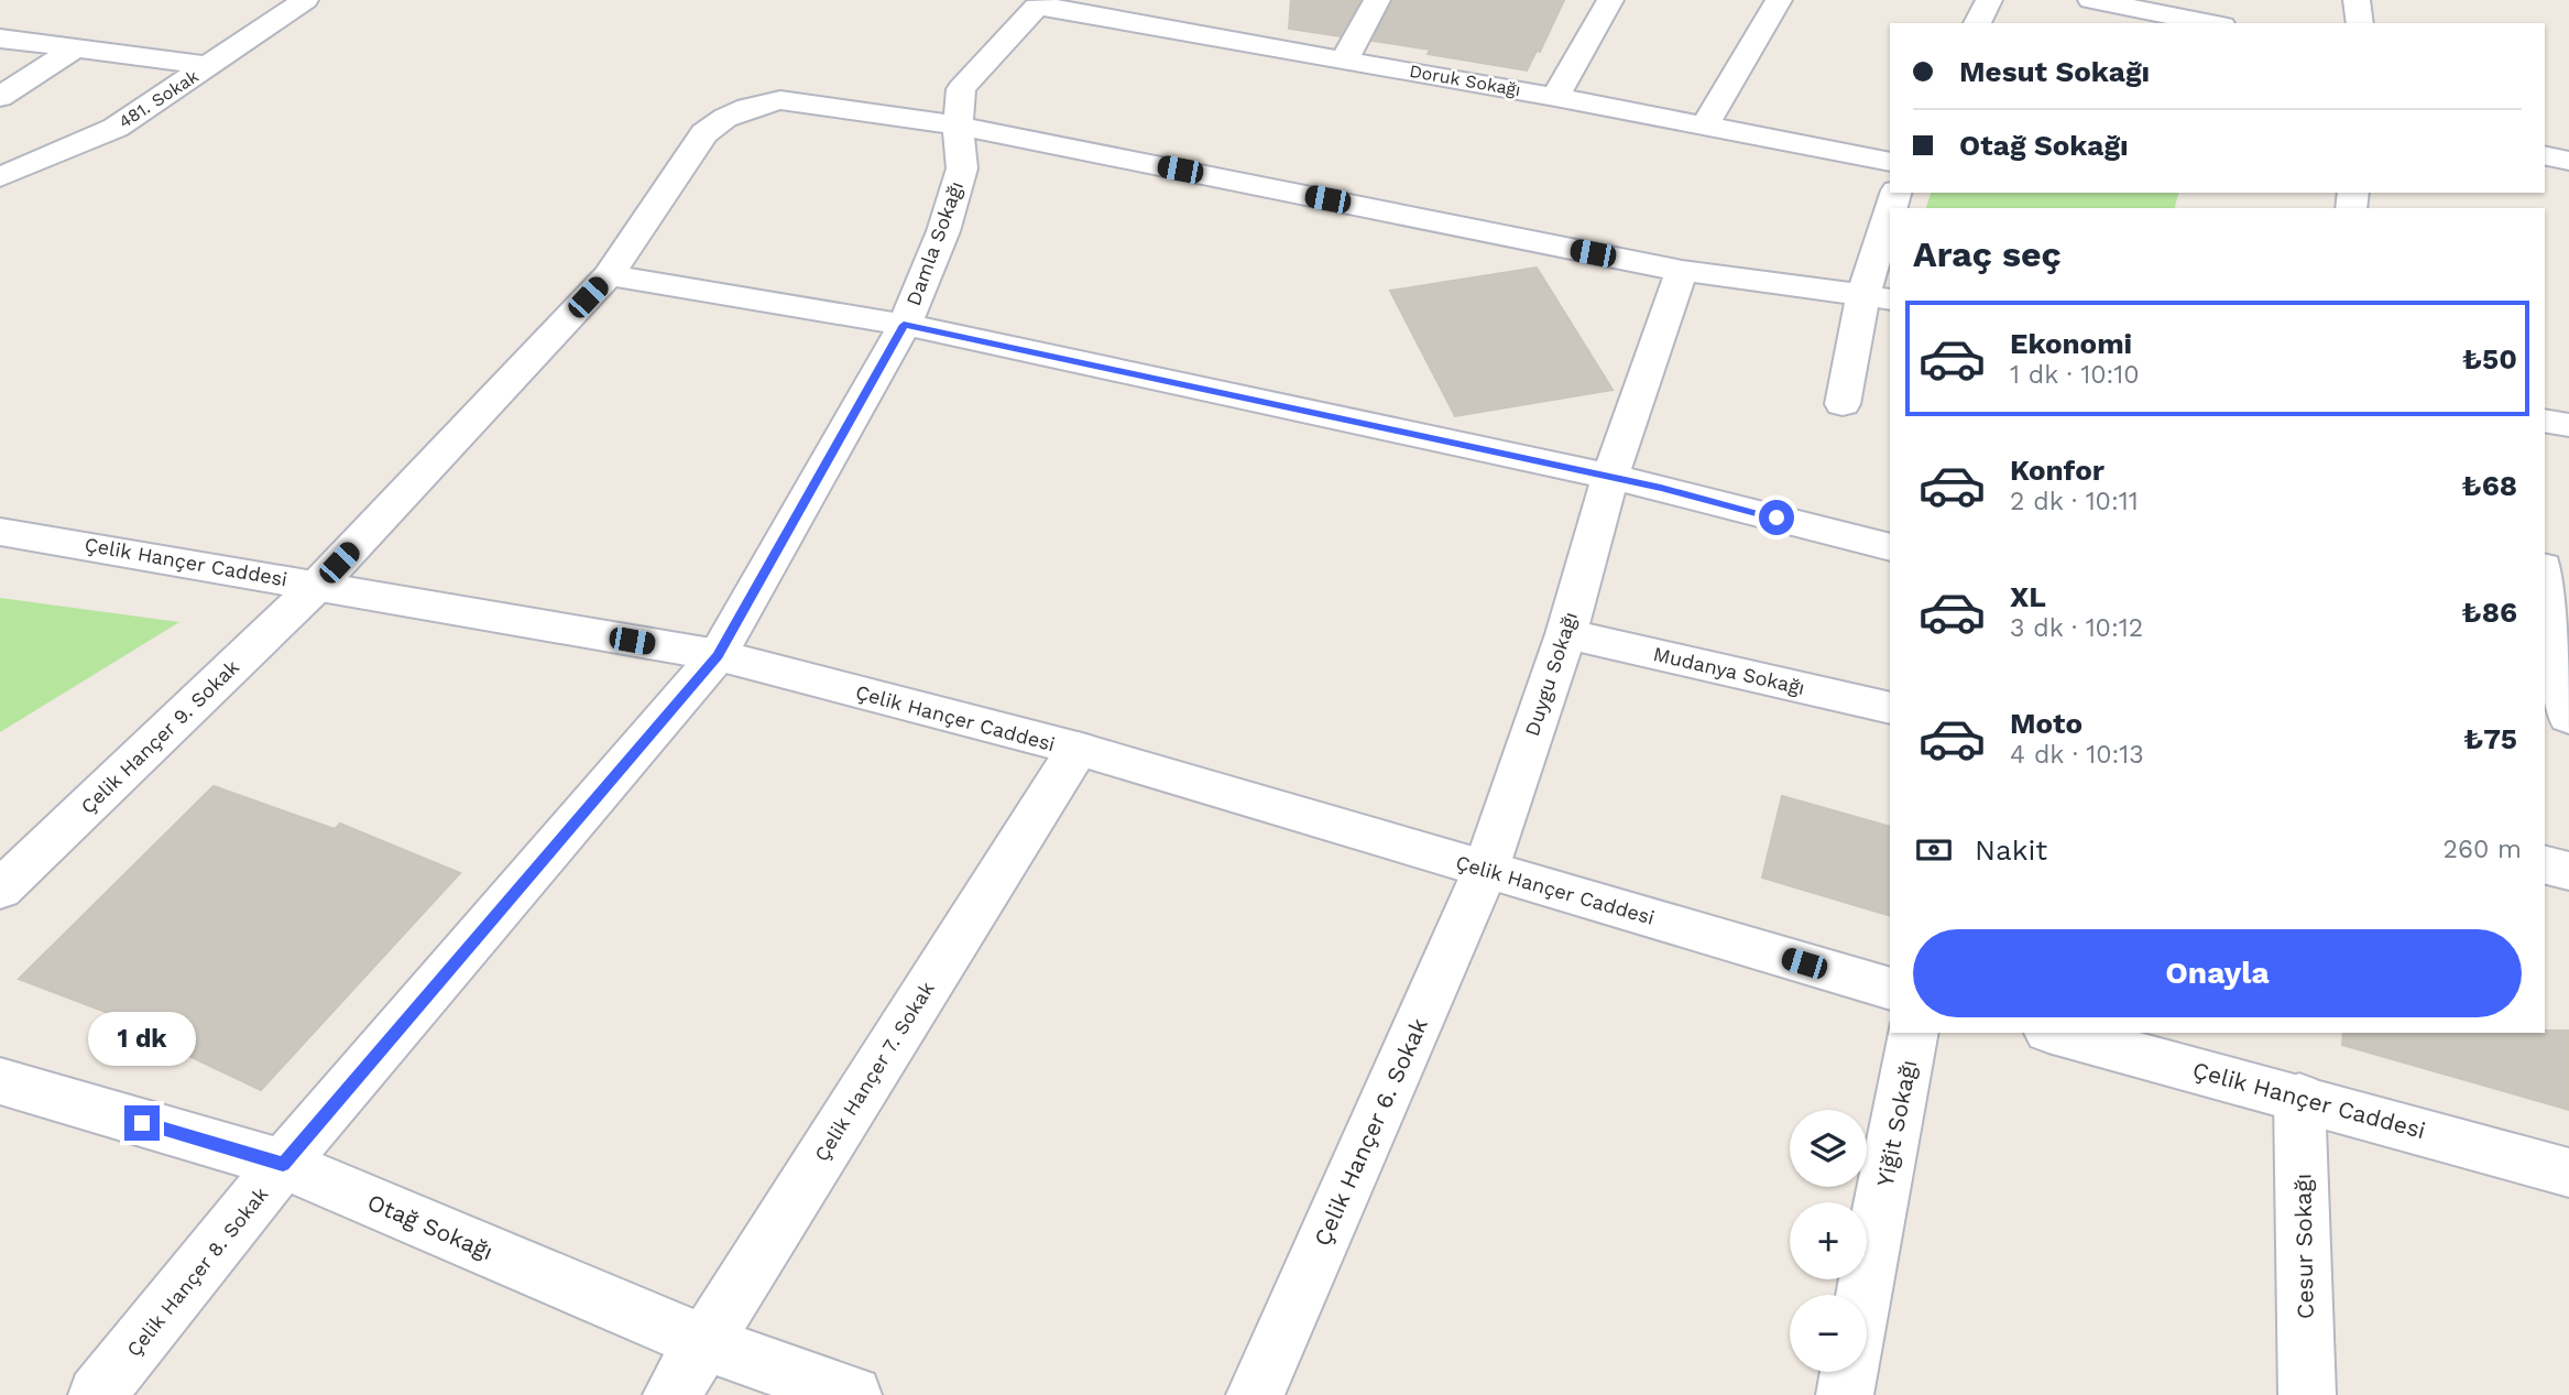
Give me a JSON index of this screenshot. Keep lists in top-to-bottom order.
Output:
{
  "streets": {
    "street": [
      "Doruk Sokağı",
      "481. Sokak",
      "Damla Sokağı",
      "Çelik Hançer Caddesi",
      "Mudanya Sokağı",
      "Duygu Sokağı",
      "Çelik Hançer 9. Sokak",
      "Çelik Hançer 7. Sokak",
      "Yiğit Sokağı",
      "Çelik Hançer 6. Sokak",
      "Otağ Sokağı",
      "Cesur Sokağı",
      "Çelik Hançer 8. Sokak"
    ]
  },
  "crossings": [
    ["Doruk Sokağı", "Damla Sokağı"],
    ["Damla Sokağı", "Çelik Hançer Caddesi"],
    ["Damla Sokağı", "Çelik Hançer 9. Sokak"],
    ["Damla Sokağı", "Çelik Hançer 8. Sokak"],
    ["Çelik Hançer Caddesi", "Duygu Sokağı"],
    ["Çelik Hançer Caddesi", "Çelik Hançer 9. Sokak"],
    ["Çelik Hançer Caddesi", "Çelik Hançer 7. Sokak"],
    ["Çelik Hançer Caddesi", "Çelik Hançer 6. Sokak"],
    ["Çelik Hançer Caddesi", "Cesur Sokağı"],
    ["Çelik Hançer Caddesi", "Çelik Hançer 8. Sokak"],
    ["Mudanya Sokağı", "Duygu Sokağı"],
    ["Duygu Sokağı", "Çelik Hançer 9. Sokak"],
    ["Duygu Sokağı", "Çelik Hançer 6. Sokak"],
    ["Çelik Hançer 7. Sokak", "Otağ Sokağı"],
    ["Otağ Sokağı", "Çelik Hançer 8. Sokak"]
  ],
  "page": {
    "banner": ["Mesut Sokağı", "Otağ Sokağı"],
    "heading": "Araç seç",
    "list": [
      {
        "name": "Ekonomi",
        "note": "1 dk · 10:10",
        "value": "₺50"
      },
      {
        "name": "Konfor",
        "note": "2 dk · 10:11",
        "value": "₺68"
      },
      {
        "name": "XL",
        "note": "3 dk · 10:12",
        "value": "₺86"
      },
      {
        "name": "Moto",
        "note": "4 dk · 10:13",
        "value": "₺75"
      }
    ],
    "pay": ["Nakit", "260 m"],
    "buttons": "Onayla",
    "bubble": "1 dk",
    "map_buttons": ["+", "−"]
  }
}
